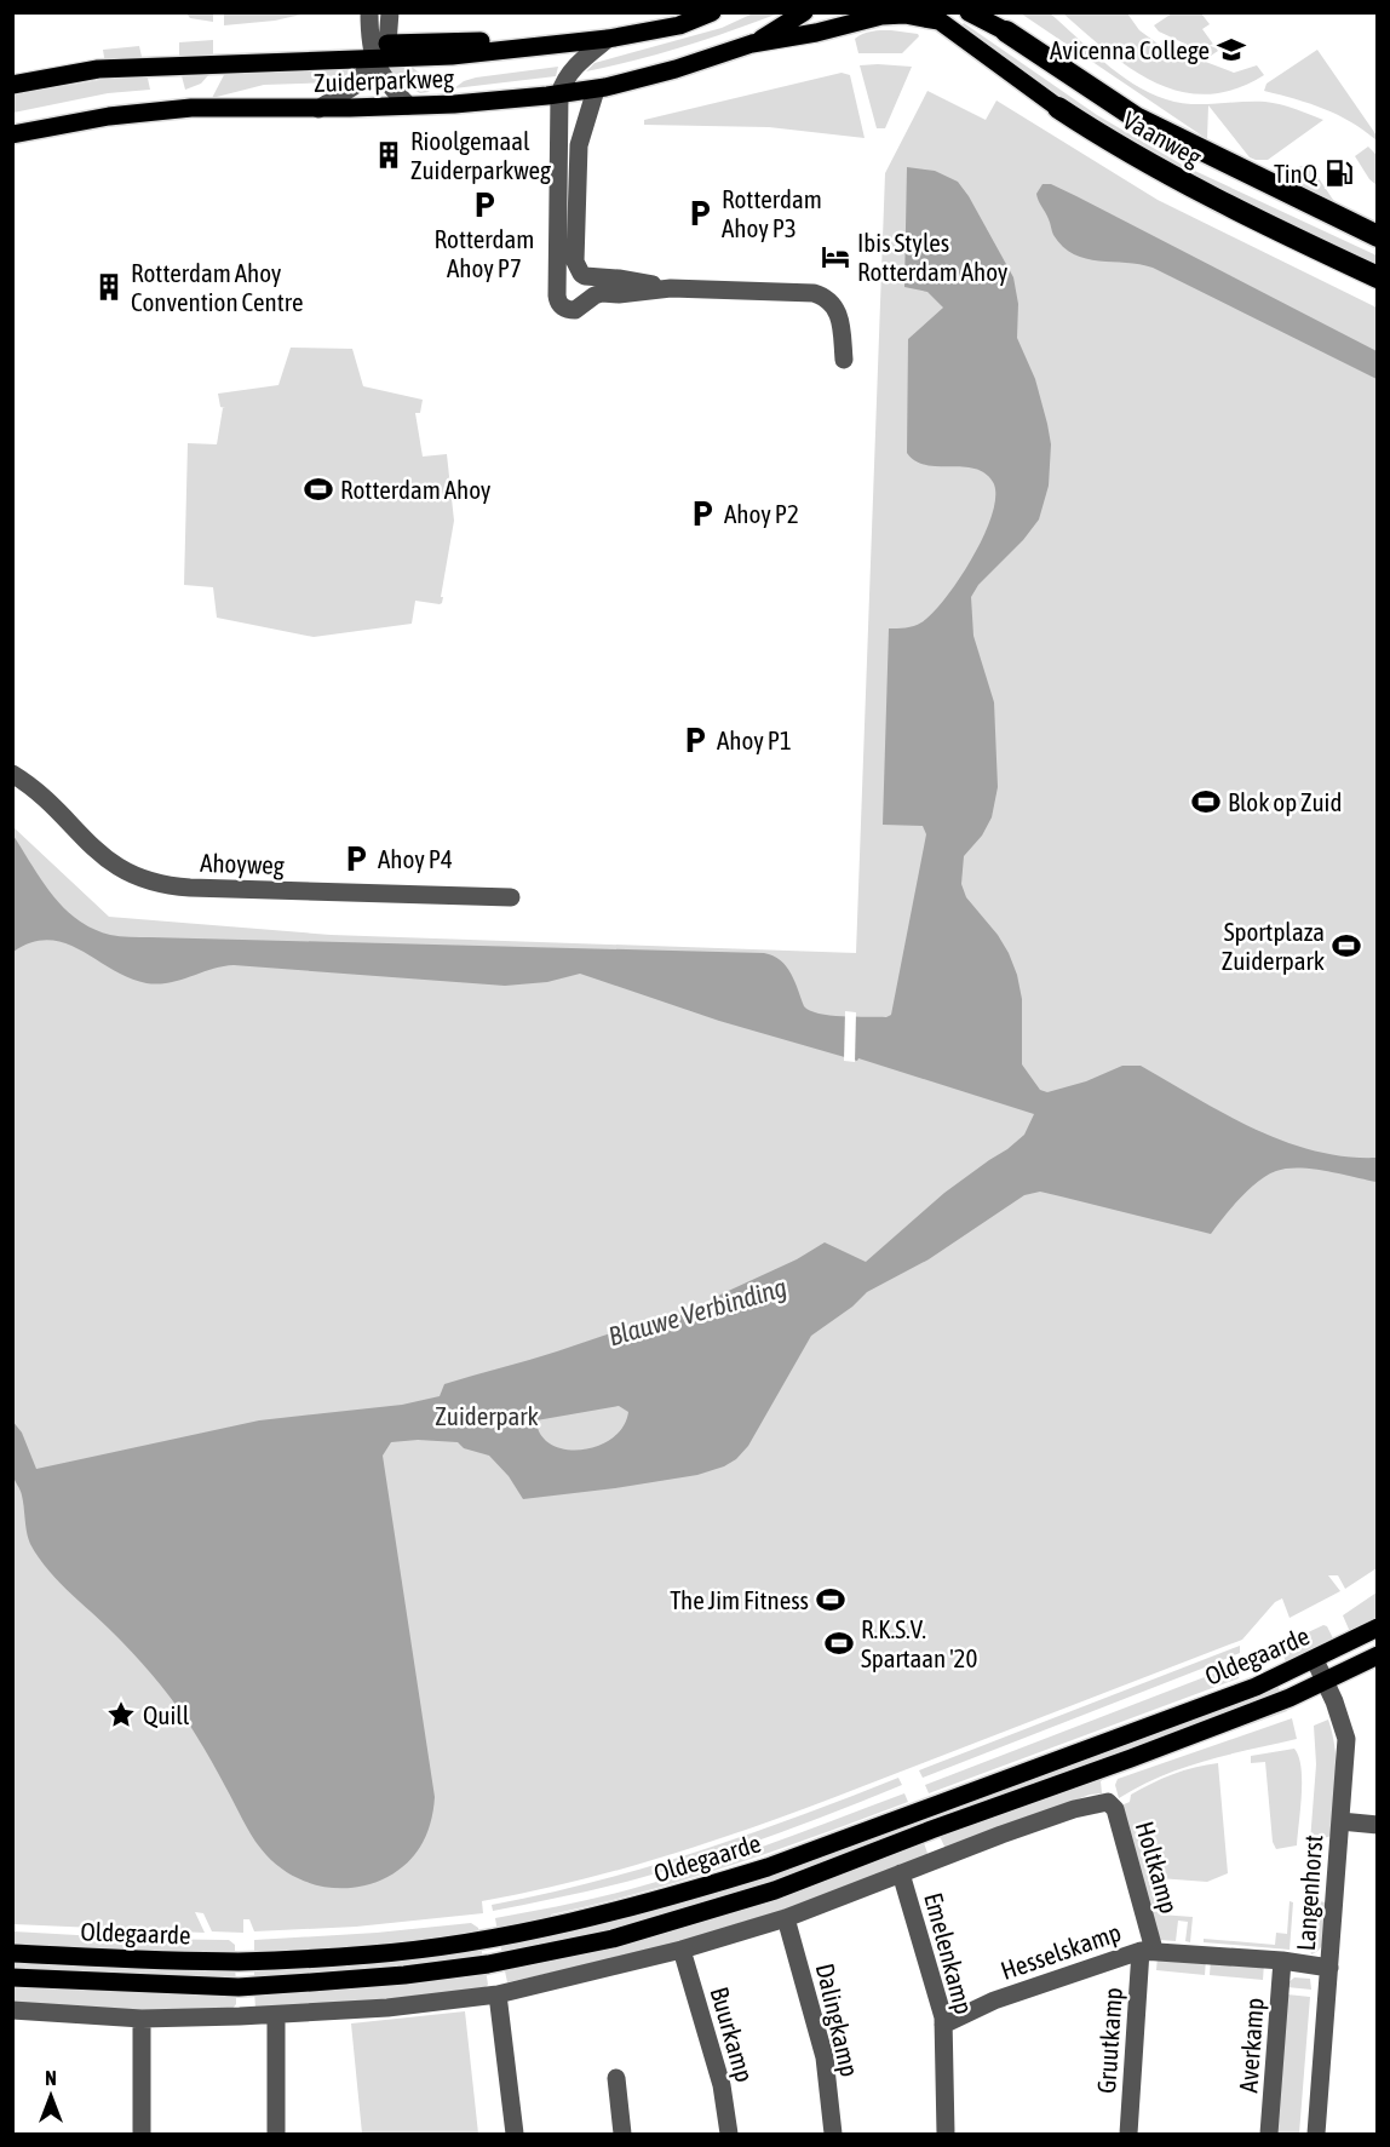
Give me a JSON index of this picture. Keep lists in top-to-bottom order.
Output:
{
  "streets": {
    "highway": ["Vaanweg"],
    "main road": ["Zuiderparkweg", "Oldegaarde"],
    "street": [
      "Ahoyweg",
      "Holtkamp",
      "Langenhorst",
      "Hesselskamp",
      "Emelenkamp",
      "Dalingkamp",
      "Buurkamp",
      "Gruutkamp",
      "Averkamp"
    ]
  },
  "crossings": [
    ["Zuiderparkweg", "Vaanweg"],
    ["Oldegaarde", "Langenhorst"],
    ["Holtkamp", "Hesselskamp"],
    ["Holtkamp", "Emelenkamp"],
    ["Holtkamp", "Gruutkamp"],
    ["Langenhorst", "Hesselskamp"],
    ["Hesselskamp", "Emelenkamp"],
    ["Hesselskamp", "Gruutkamp"],
    ["Hesselskamp", "Averkamp"]
  ],
  "water": ["Blauwe Verbinding"],
  "parks": ["Zuiderpark"],
  "places": {
    "school or university": ["Avicenna College"],
    "building": ["Rioolgemaal Zuiderparkweg", "Rotterdam Ahoy Convention Centre"],
    "fuel station": ["TinQ"],
    "parking": [
      "Rotterdam Ahoy P7",
      "Rotterdam Ahoy P3",
      "Ahoy P2",
      "Ahoy P1",
      "Ahoy P4"
    ],
    "hotel": ["Ibis Styles Rotterdam Ahoy"],
    "sports": [
      "Rotterdam Ahoy",
      "Blok op Zuid",
      "Sportplaza Zuiderpark",
      "The Jim Fitness",
      "R.K.S.V. Spartaan '20"
    ],
    "place": ["Quill"]
  },
  "north": "top"
}
